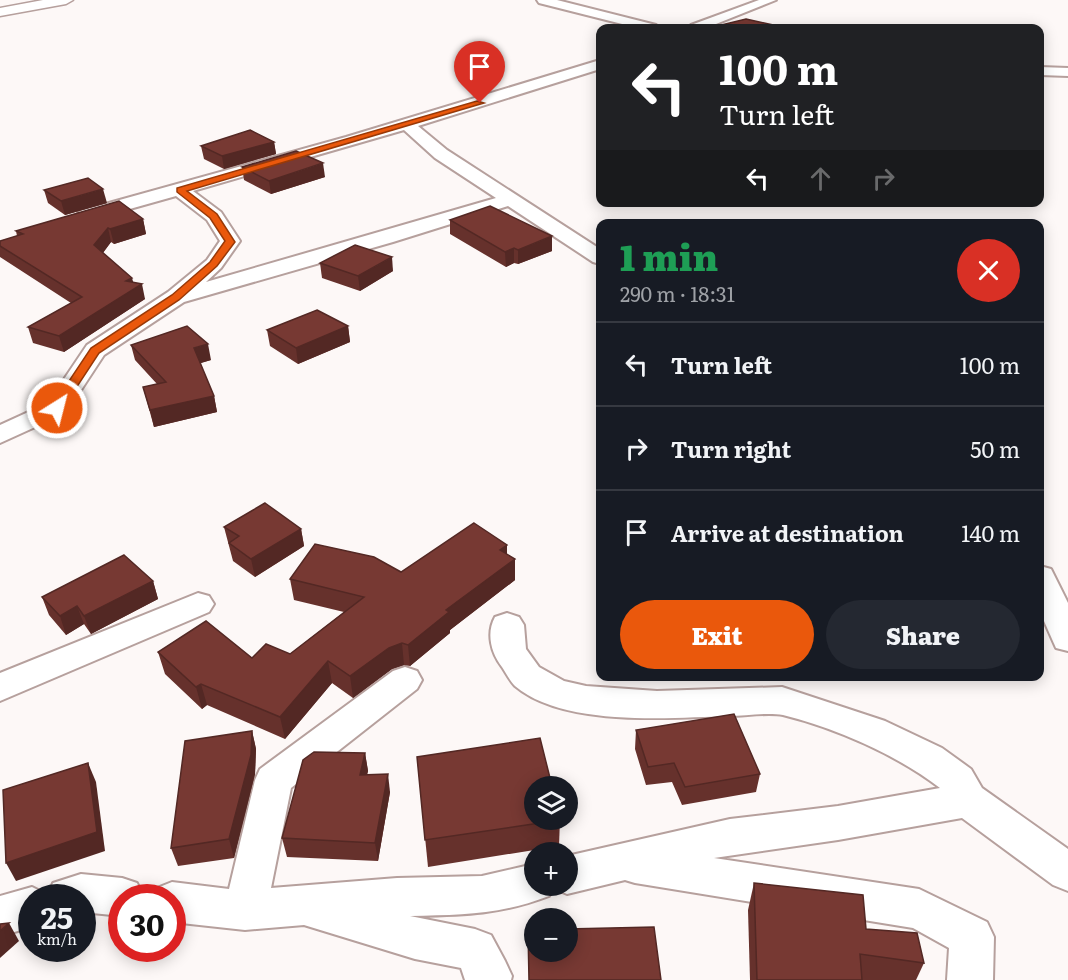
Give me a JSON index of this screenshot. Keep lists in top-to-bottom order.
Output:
{
  "page": {
    "turn": ["100 m", "Turn left"],
    "heading": ["1 min", "290 m · 18:31"],
    "list": [
      {
        "name": "Turn left",
        "value": "100 m"
      },
      {
        "name": "Turn right",
        "value": "50 m"
      },
      {
        "name": "Arrive at destination",
        "value": "140 m"
      }
    ],
    "buttons": ["Exit", "Share"],
    "map_buttons": ["+", "−"],
    "speed": "25 km/h",
    "limit": "30"
  }
}
